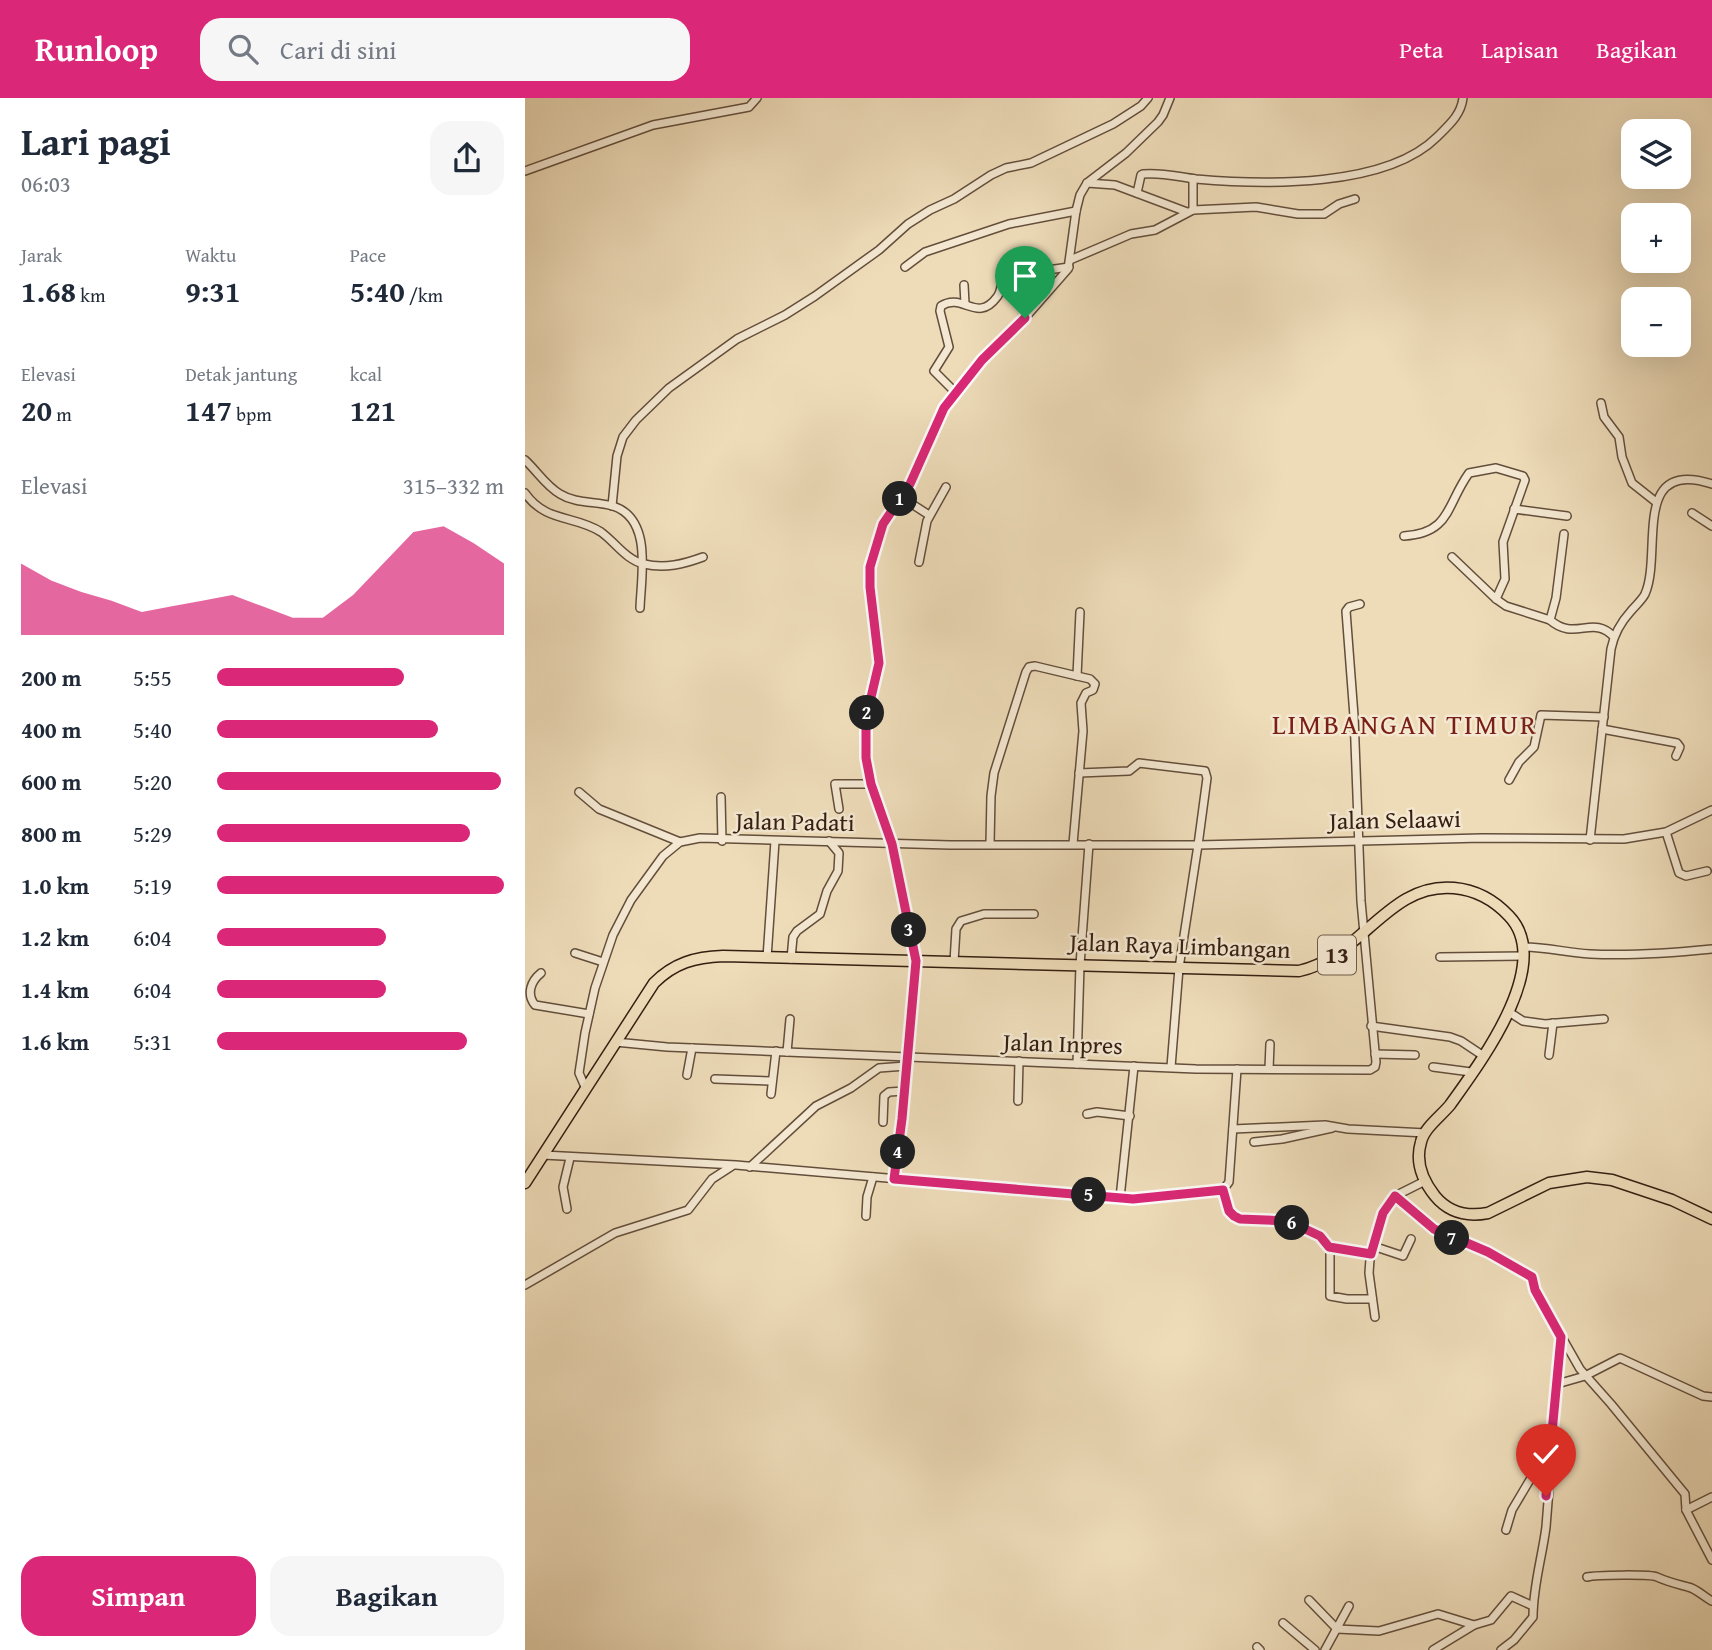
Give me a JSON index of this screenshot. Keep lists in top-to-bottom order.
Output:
{
  "streets": {
    "highway": ["Jalan Raya Limbangan", "13"],
    "street": ["Jalan Selaawi", "Jalan Padati", "Jalan Inpres"]
  },
  "crossings": [
    ["Jalan Selaawi", "Jalan Padati"],
    ["Jalan Raya Limbangan", "Jalan Inpres"]
  ],
  "districts": ["LIMBANGAN TIMUR"],
  "page": {
    "header": "Runloop",
    "search": "Cari di sini",
    "nav": ["Peta", "Lapisan", "Bagikan"],
    "heading": ["Lari pagi", "06:03"],
    "map_buttons": ["+", "−"],
    "stats": [
      ["Jarak", "1.68 km"],
      ["Waktu", "9:31"],
      ["Pace", "5:40 /km"],
      ["Elevasi", "20 m"],
      ["Detak jantung", "147 bpm"],
      ["kcal", "121"]
    ],
    "chart": ["Elevasi", "315–332 m"],
    "pins": [
      "1",
      "2",
      "3",
      "4",
      "5",
      "6",
      "7"
    ],
    "list": [
      {
        "name": "200 m",
        "note": "5:55"
      },
      {
        "name": "400 m",
        "note": "5:40"
      },
      {
        "name": "600 m",
        "note": "5:20"
      },
      {
        "name": "800 m",
        "note": "5:29"
      },
      {
        "name": "1.0 km",
        "note": "5:19"
      },
      {
        "name": "1.2 km",
        "note": "6:04"
      },
      {
        "name": "1.4 km",
        "note": "6:04"
      },
      {
        "name": "1.6 km",
        "note": "5:31"
      }
    ],
    "buttons": ["Simpan", "Bagikan"]
  }
}
